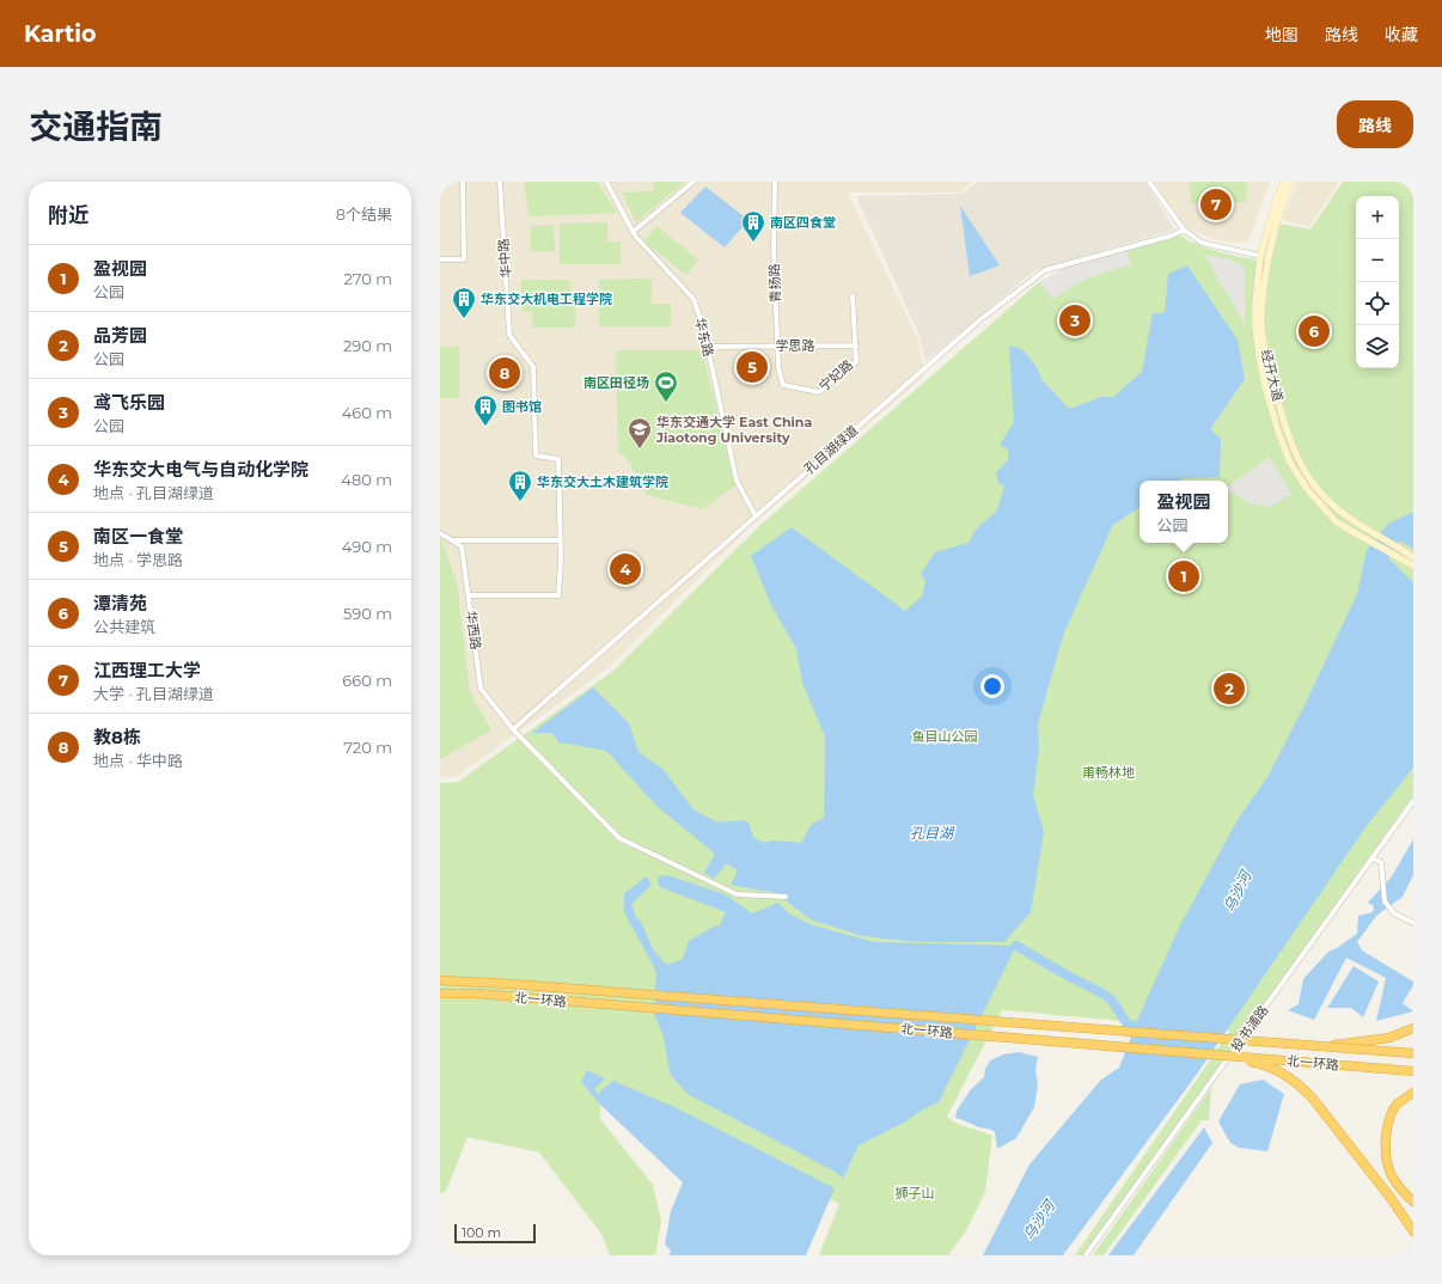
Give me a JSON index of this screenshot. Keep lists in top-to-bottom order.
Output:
{
  "streets": {
    "highway": ["北一环路"],
    "main road": ["经开大道"],
    "street": [
      "华中路",
      "青扬路",
      "华东路",
      "学思路",
      "宁妃路",
      "孔目湖绿道",
      "华西路",
      "投书浦路"
    ]
  },
  "crossings": [
    ["华中路", "华西路"],
    ["青扬路", "学思路"],
    ["青扬路", "宁妃路"],
    ["华东路", "学思路"],
    ["华东路", "孔目湖绿道"],
    ["学思路", "宁妃路"],
    ["孔目湖绿道", "华西路"]
  ],
  "water": ["孔目湖", "乌沙河"],
  "parks": ["鱼目山公园", "甫畅林地", "狮子山"],
  "places": {
    "building": [
      "南区四食堂",
      "华东交大机电工程学院",
      "图书馆",
      "华东交大土木建筑学院"
    ],
    "sports": ["南区田径场"],
    "school or university": ["华东交通大学 East China Jiaotong University"]
  },
  "scale_bar": "100 m",
  "page": {
    "header": "Kartio",
    "nav": ["地图", "路线", "收藏"],
    "title": "交通指南",
    "buttons": "路线",
    "heading": ["附近", "8个结果"],
    "pins": [
      "7",
      "3",
      "6",
      "5",
      "8",
      "4",
      "1",
      "2"
    ],
    "map_buttons": ["+", "−"],
    "list": [
      {
        "mark": "1",
        "name": "盈视园",
        "note": "公园",
        "value": "270 m"
      },
      {
        "mark": "2",
        "name": "品芳园",
        "note": "公园",
        "value": "290 m"
      },
      {
        "mark": "3",
        "name": "鸢飞乐园",
        "note": "公园",
        "value": "460 m"
      },
      {
        "mark": "4",
        "name": "华东交大电气与自动化学院",
        "note": "地点 · 孔目湖绿道",
        "value": "480 m"
      },
      {
        "mark": "5",
        "name": "南区一食堂",
        "note": "地点 · 学思路",
        "value": "490 m"
      },
      {
        "mark": "6",
        "name": "潭清苑",
        "note": "公共建筑",
        "value": "590 m"
      },
      {
        "mark": "7",
        "name": "江西理工大学",
        "note": "大学 · 孔目湖绿道",
        "value": "660 m"
      },
      {
        "mark": "8",
        "name": "教8栋",
        "note": "地点 · 华中路",
        "value": "720 m"
      }
    ],
    "popup": ["盈视园", "公园"],
    "scale": "100 m"
  }
}
